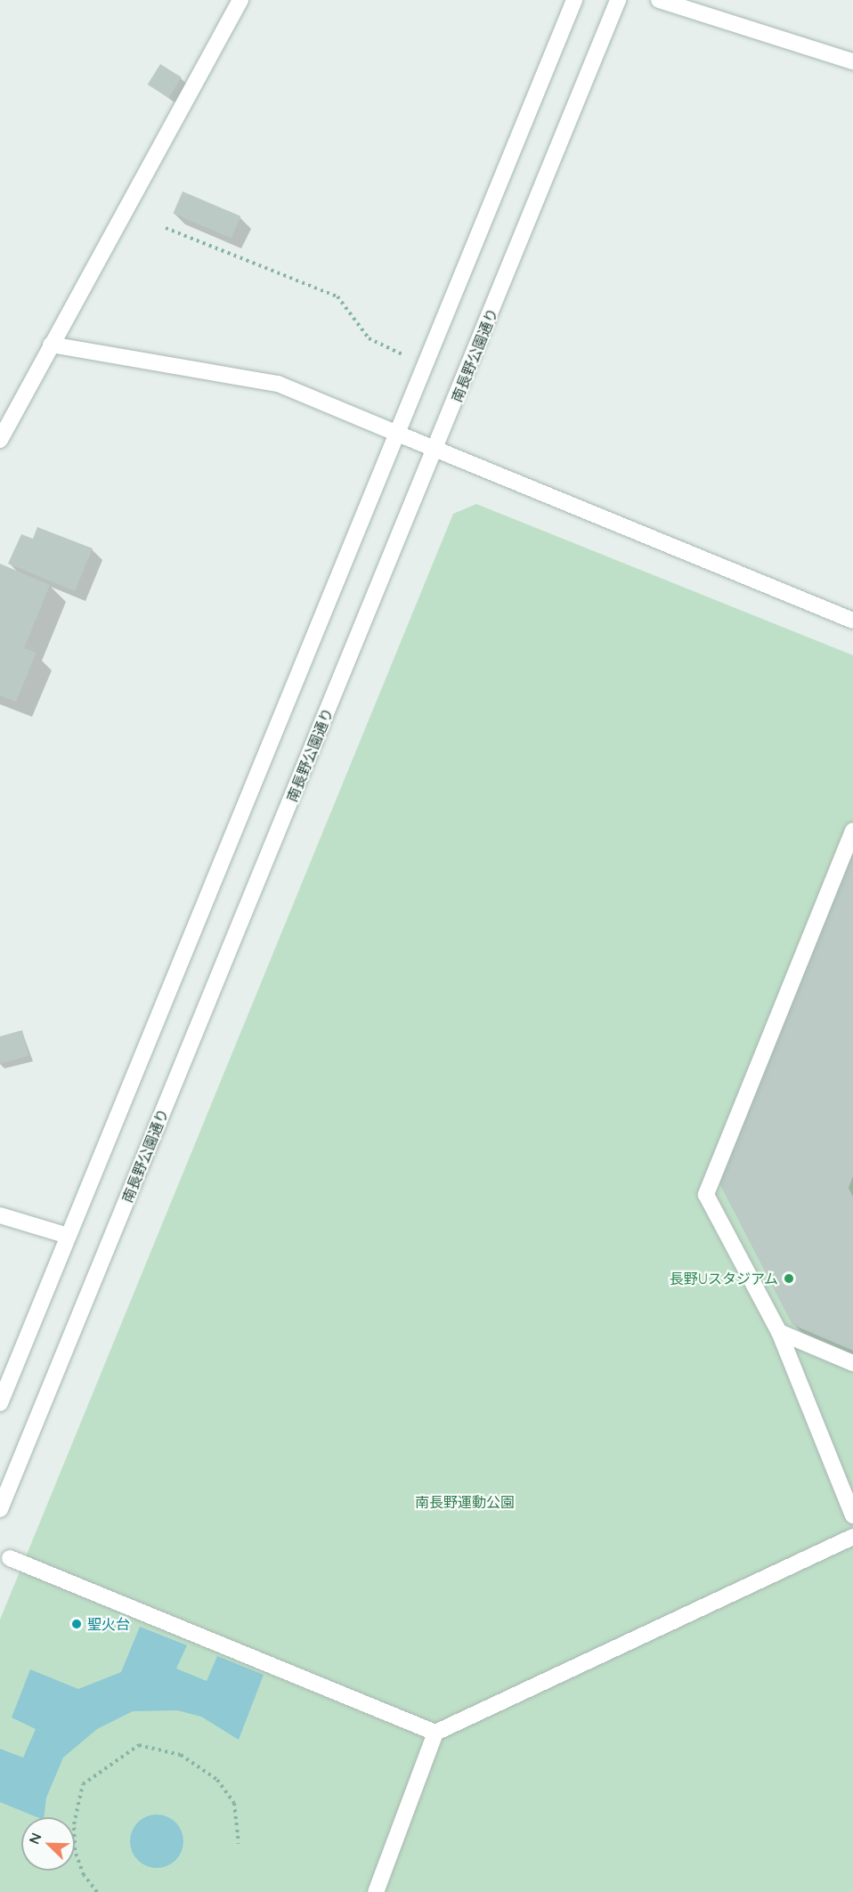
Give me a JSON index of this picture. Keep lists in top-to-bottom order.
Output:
{
  "streets": {
    "street": ["南長野公園通り"]
  },
  "parks": ["南長野運動公園"],
  "places": ["長野Uスタジアム", "聖火台"],
  "north": "top left"
}
